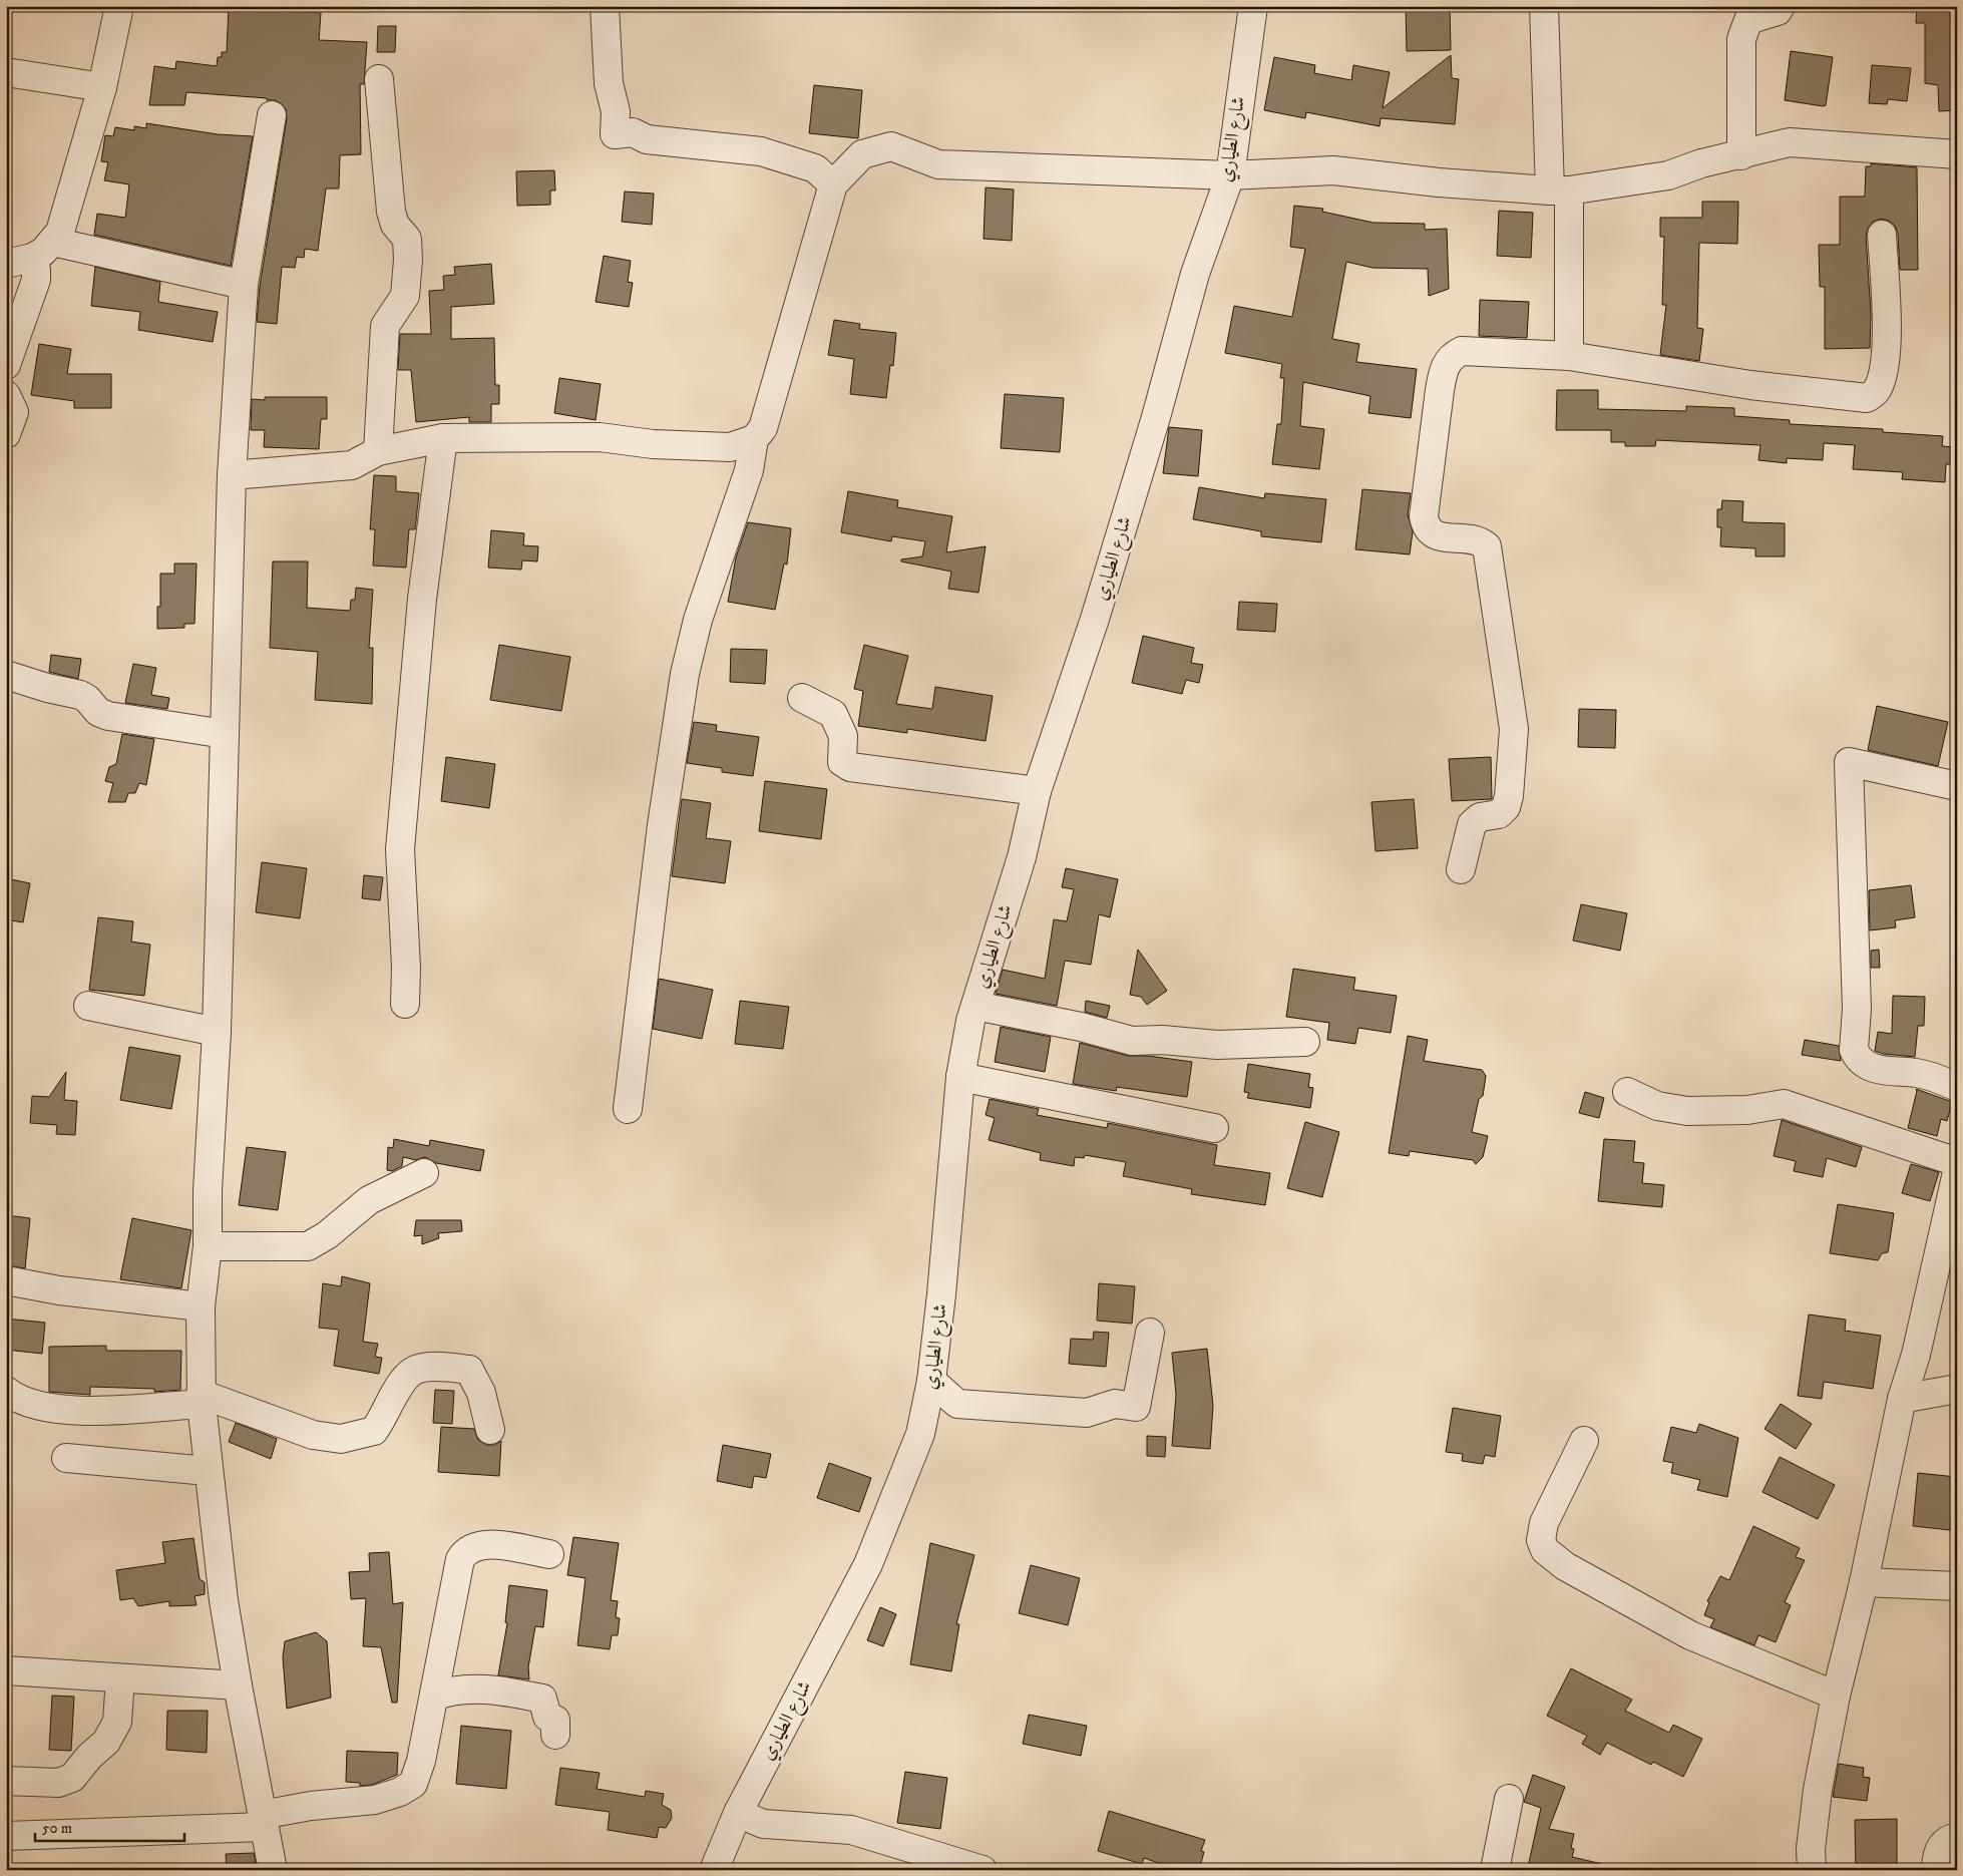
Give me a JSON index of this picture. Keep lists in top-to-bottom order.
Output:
{
  "streets": {
    "street": ["شارع الطياري"]
  },
  "scale_bar": "50 m"
}
